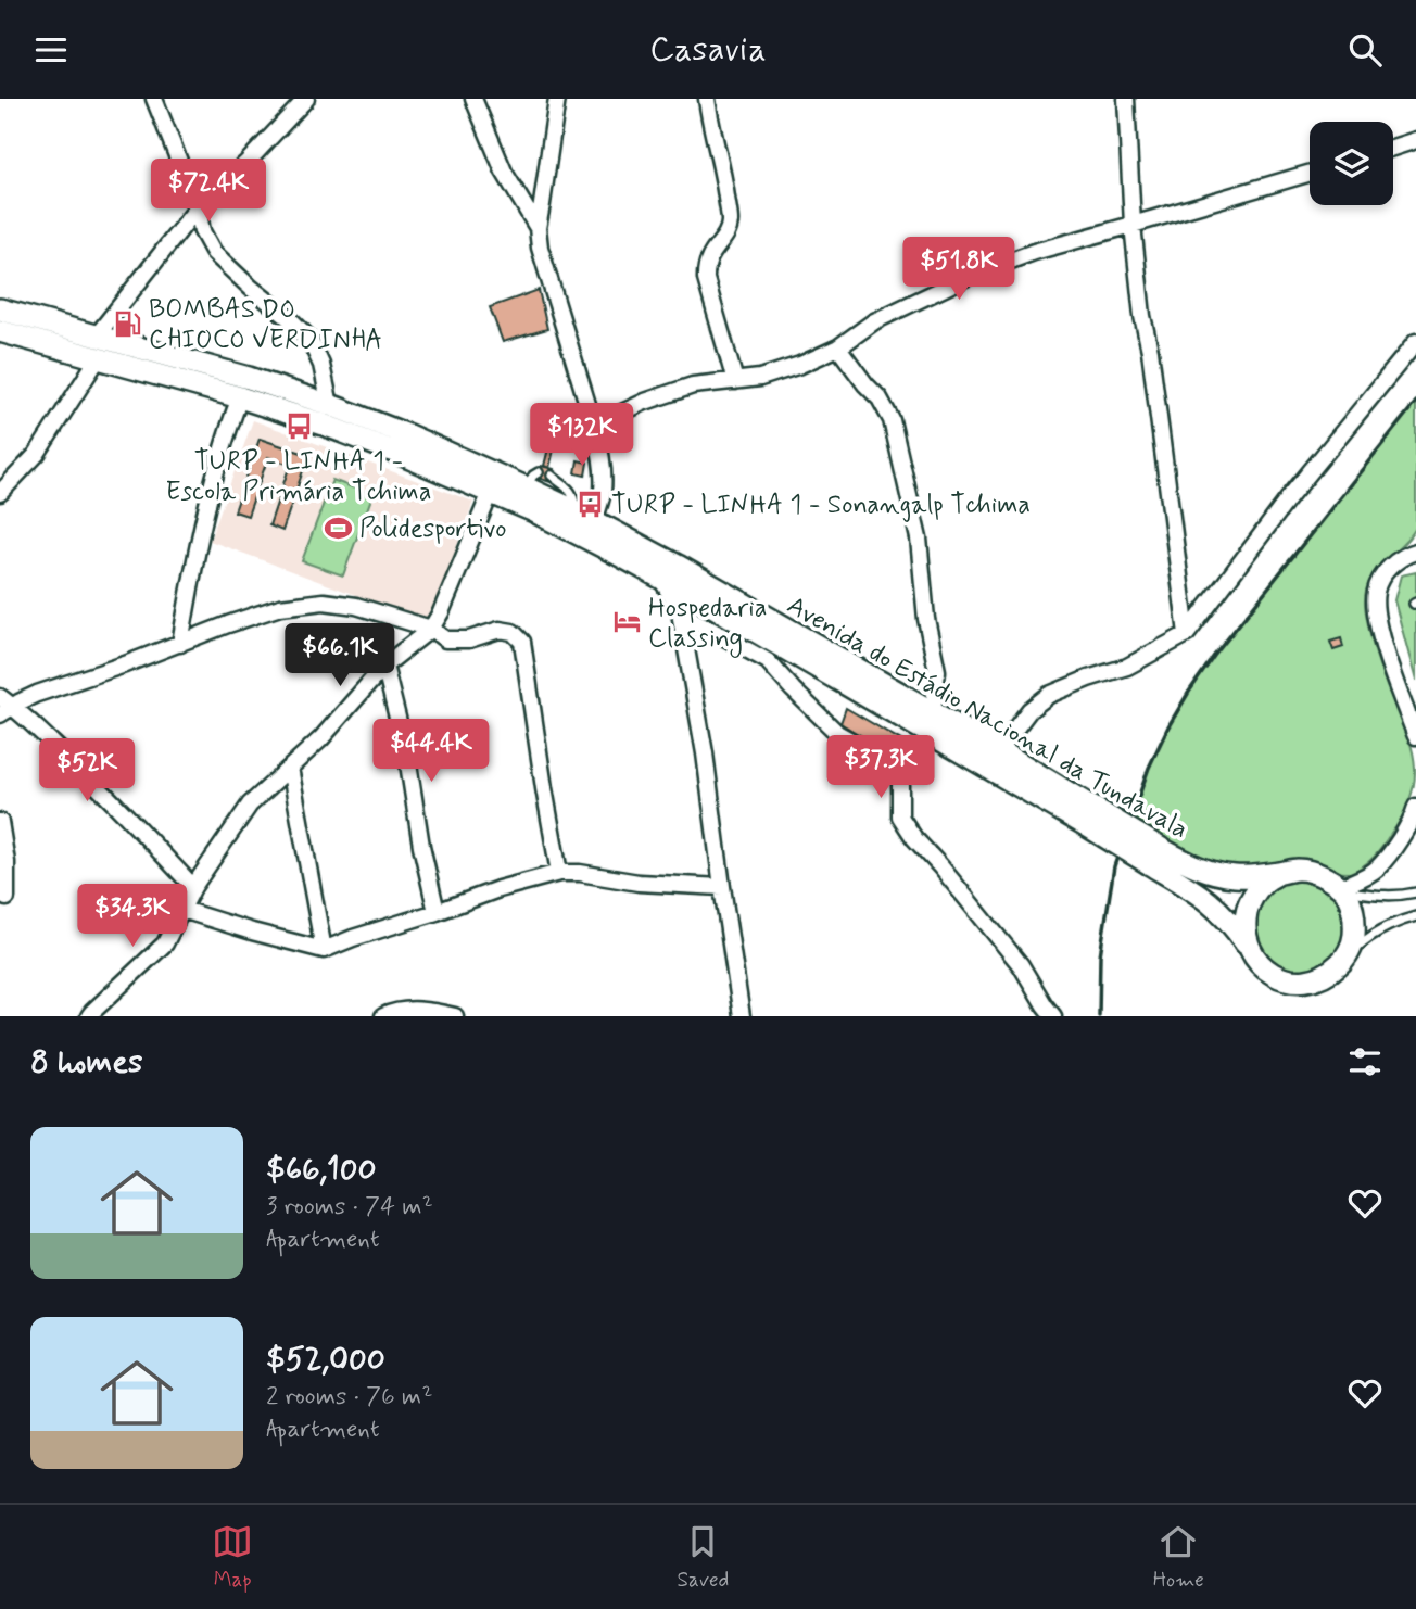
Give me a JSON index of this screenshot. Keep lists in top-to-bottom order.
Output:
{
  "streets": {
    "street": ["Avenida do Estádio Nacional da Tundavala"]
  },
  "places": {
    "fuel station": ["BOMBAS DO CHIOCO VERDINHA"],
    "bus stop": ["TURP - LINHA 1 - Escola Primária Tchima", "TURP - LINHA 1 - Sonangalp Tchima"],
    "sports": ["Polidesportivo"],
    "hotel": ["Hospedaria Classing"]
  },
  "page": {
    "header": "Casavia",
    "price": [
      "$72.4K",
      "$51.8K",
      "$132K",
      "$66.1K",
      "$44.4K",
      "$37.3K",
      "$52K",
      "$34.3K"
    ],
    "heading": "8 homes",
    "list": [
      {
        "name": "$66,100",
        "note": "3 rooms · 74 m² · Apartment"
      },
      {
        "name": "$52,000",
        "note": "2 rooms · 76 m² · Apartment"
      }
    ],
    "tabs": ["Map", "Saved", "Home"]
  }
}
